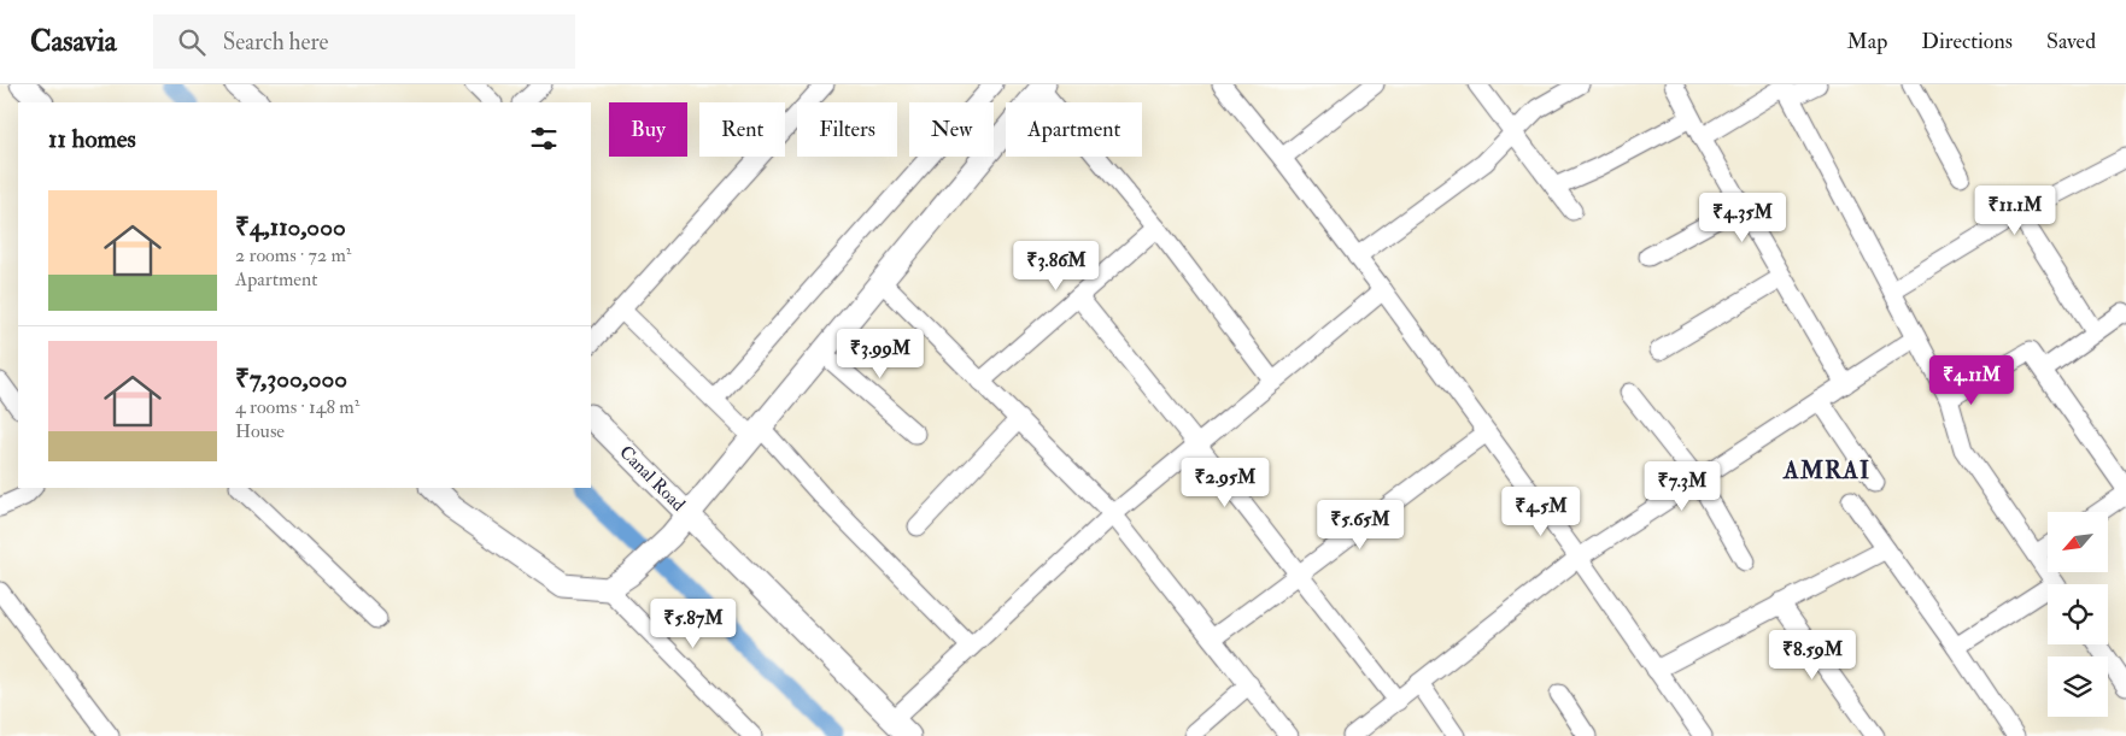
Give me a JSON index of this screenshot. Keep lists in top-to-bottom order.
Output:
{
  "streets": {
    "street": ["Canal Road"]
  },
  "districts": ["AMRAI"],
  "north": "bottom left",
  "page": {
    "header": "Casavia",
    "search": "Search here",
    "nav": ["Map", "Directions", "Saved"],
    "chip": [
      "Buy",
      "Rent",
      "Filters",
      "New",
      "Apartment"
    ],
    "heading": "11 homes",
    "list": [
      {
        "name": "₹4,110,000",
        "note": "2 rooms · 72 m² · Apartment"
      },
      {
        "name": "₹7,300,000",
        "note": "4 rooms · 148 m² · House"
      }
    ],
    "price": [
      "₹11.1M",
      "₹4.35M",
      "₹3.86M",
      "₹3.99M",
      "₹4.11M",
      "₹2.95M",
      "₹7.3M",
      "₹4.5M",
      "₹5.65M",
      "₹5.87M",
      "₹8.59M"
    ]
  }
}
